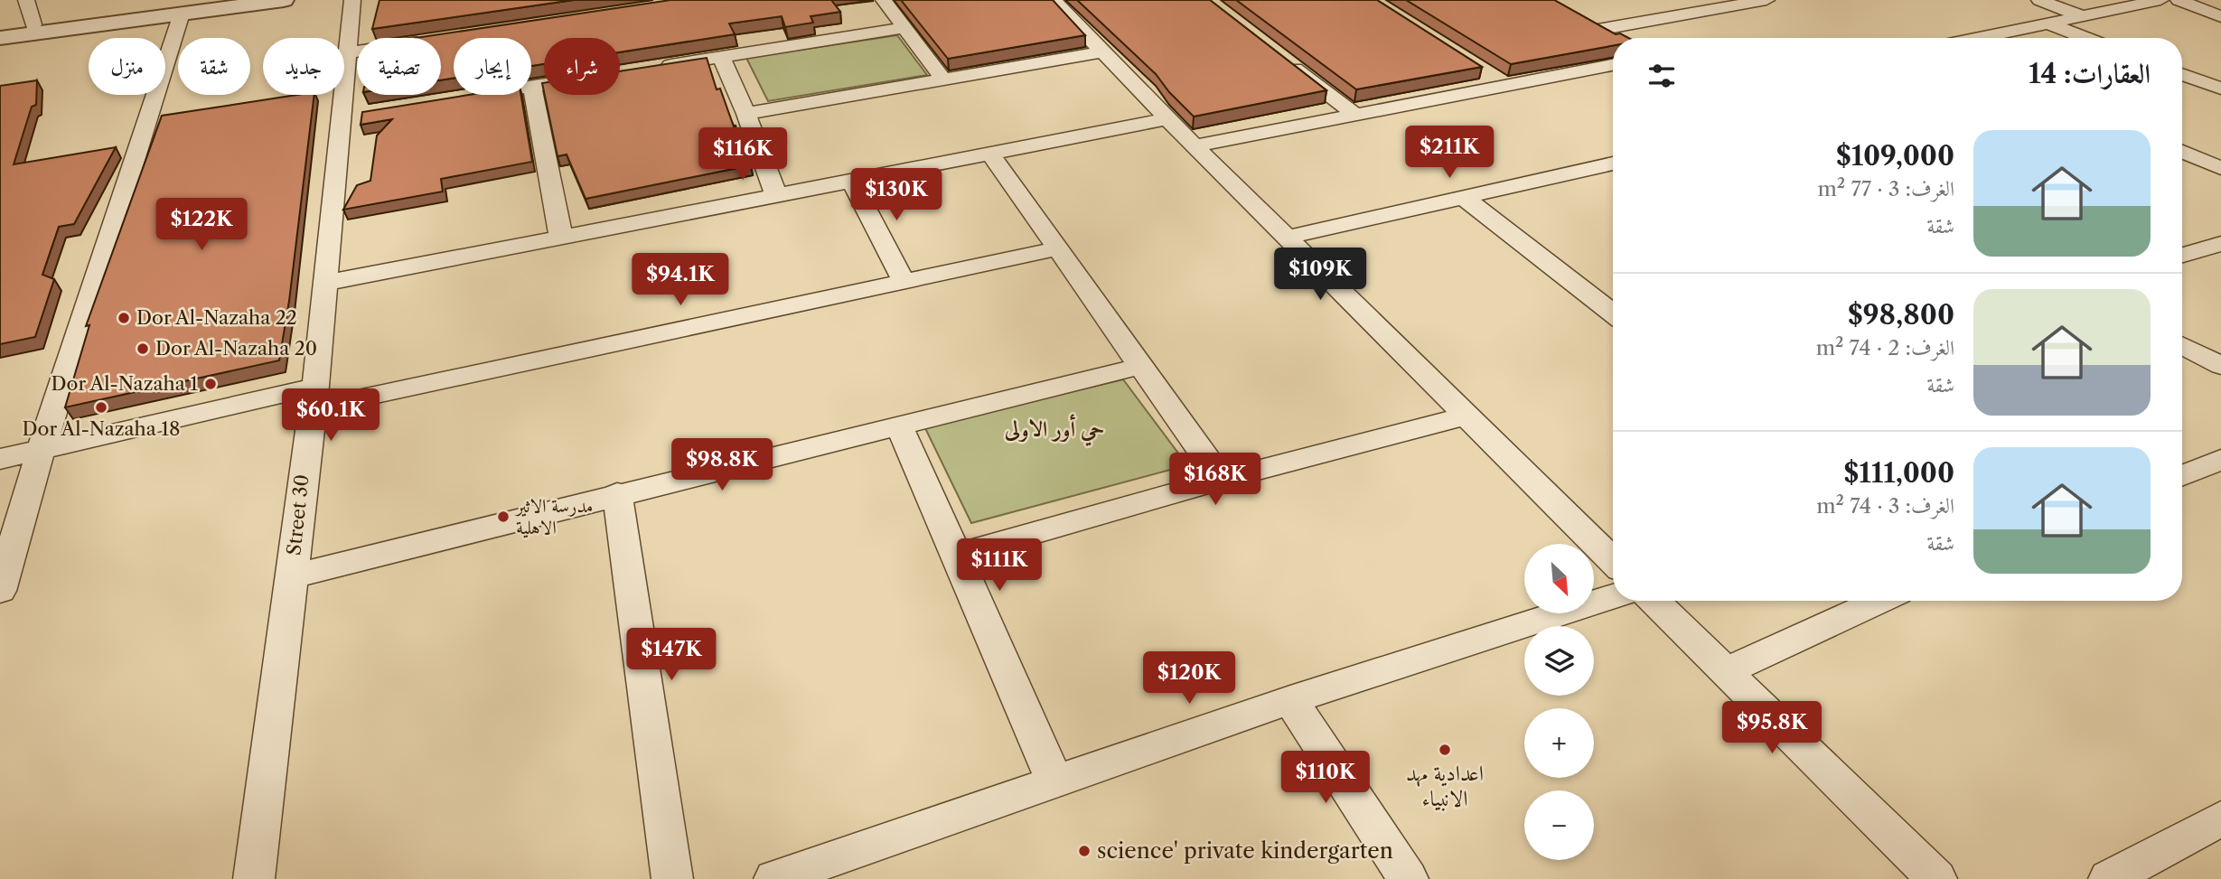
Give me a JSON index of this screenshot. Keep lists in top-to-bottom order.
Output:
{
  "streets": {
    "street": ["Street 30"]
  },
  "districts": ["حي أور الاولى"],
  "places": [
    "Dor Al-Nazaha 22",
    "Dor Al-Nazaha 20",
    "Dor Al-Nazaha 1",
    "Dor Al-Nazaha 18",
    "مدرسة الاثير الاهلية",
    "اعدادية مهد الانبياء",
    "science' private kindergarten"
  ],
  "north": "bottom right",
  "page": {
    "chip": [
      "شراء",
      "إيجار",
      "تصفية",
      "جديد",
      "شقة",
      "منزل"
    ],
    "heading": "العقارات: 14",
    "list": [
      {
        "name": "$109,000",
        "note": "الغرف: 3 · 77 m² · شقة"
      },
      {
        "name": "$98,800",
        "note": "الغرف: 2 · 74 m² · شقة"
      },
      {
        "name": "$111,000",
        "note": "الغرف: 3 · 74 m² · شقة"
      }
    ],
    "price": [
      "$211K",
      "$116K",
      "$130K",
      "$122K",
      "$109K",
      "$94.1K",
      "$60.1K",
      "$98.8K",
      "$168K",
      "$111K",
      "$147K",
      "$120K",
      "$95.8K",
      "$110K"
    ],
    "map_buttons": ["+", "−"]
  }
}
